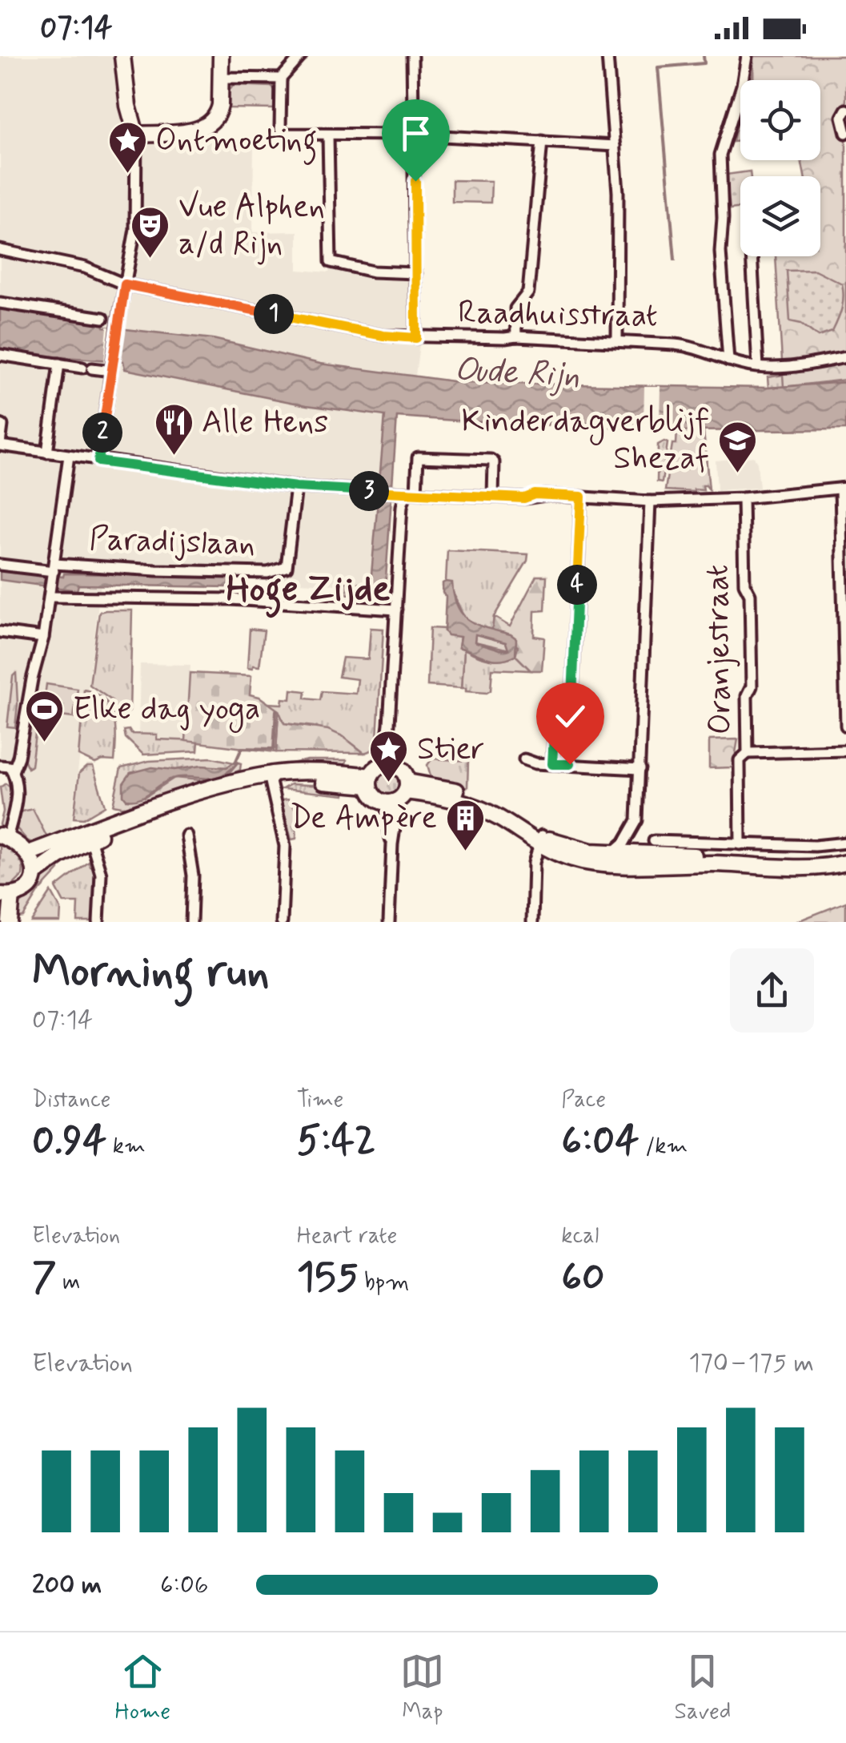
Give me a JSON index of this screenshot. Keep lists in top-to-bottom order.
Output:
{
  "streets": {
    "street": ["Raadhuisstraat", "Paradijslaan", "Oranjestraat"]
  },
  "districts": ["Hoge Zijde"],
  "water": ["Oude Rijn"],
  "places": {
    "place": ["Ontmoeting", "Stier"],
    "theatre": ["Vue Alphen a/d Rijn"],
    "restaurant": ["Alle Hens"],
    "school or university": ["Kinderdagverblijf Shezaf"],
    "sports": ["Elke dag yoga"],
    "building": ["De Ampère"]
  },
  "page": {
    "status": "07:14",
    "pins": [
      "1",
      "2",
      "3",
      "4"
    ],
    "heading": ["Morning run", "07:14"],
    "stats": [
      ["Distance", "0.94 km"],
      ["Time", "5:42"],
      ["Pace", "6:04 /km"],
      ["Elevation", "7 m"],
      ["Heart rate", "155 bpm"],
      ["kcal", "60"]
    ],
    "chart": ["Elevation", "170–175 m"],
    "list": [
      {
        "name": "200 m",
        "note": "6:06"
      }
    ],
    "tabs": ["Home", "Map", "Saved"]
  }
}
